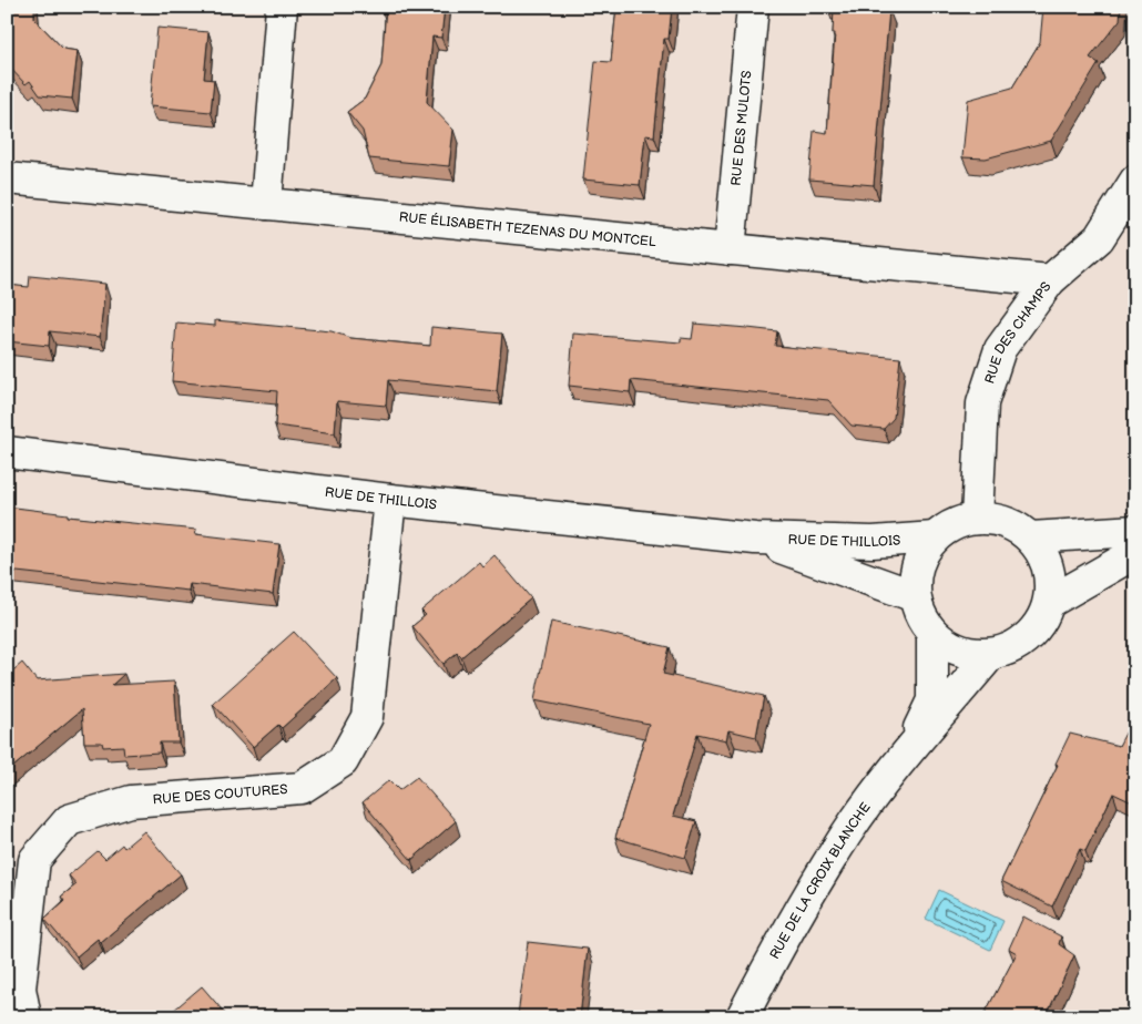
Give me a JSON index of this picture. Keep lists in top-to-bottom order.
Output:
{
  "streets": {
    "street": [
      "RUE DES MULOTS",
      "RUE ÉLISABETH TEZENAS DU MONTCEL",
      "RUE DES CHAMPS",
      "RUE DE THILLOIS",
      "RUE DES COUTURES",
      "RUE DE LA CROIX BLANCHE"
    ]
  },
  "crossings": [
    ["RUE DES MULOTS", "RUE ÉLISABETH TEZENAS DU MONTCEL"],
    ["RUE ÉLISABETH TEZENAS DU MONTCEL", "RUE DES CHAMPS"],
    ["RUE DES CHAMPS", "RUE DE THILLOIS"],
    ["RUE DES CHAMPS", "RUE DE LA CROIX BLANCHE"],
    ["RUE DE THILLOIS", "RUE DES COUTURES"],
    ["RUE DE THILLOIS", "RUE DE LA CROIX BLANCHE"]
  ]
}
